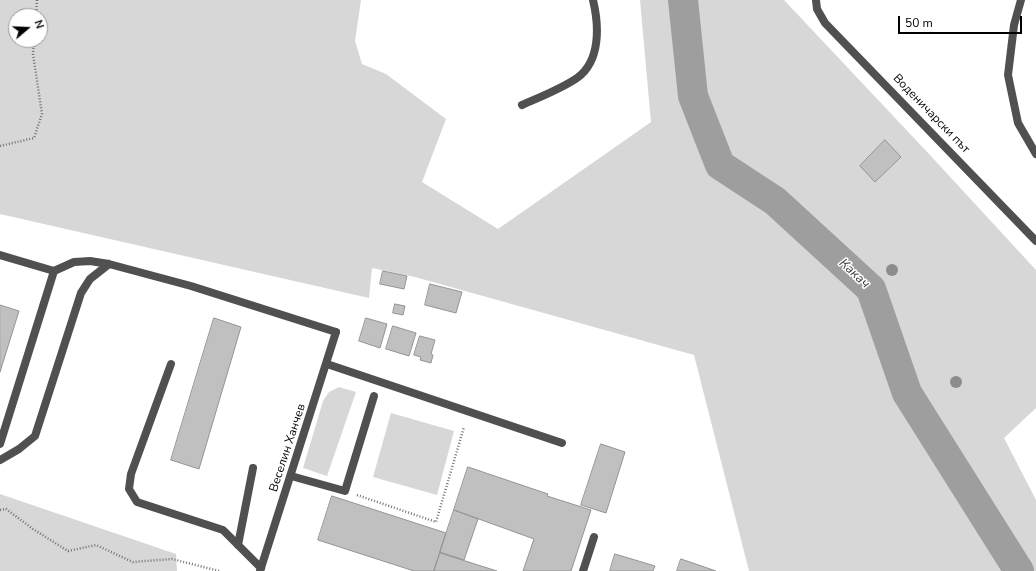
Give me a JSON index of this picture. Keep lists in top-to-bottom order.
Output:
{
  "streets": {
    "street": ["Воденичарски път", "Веселин Ханчев"]
  },
  "water": ["Какач"],
  "scale_bar": "50 m",
  "north": "right"
}
